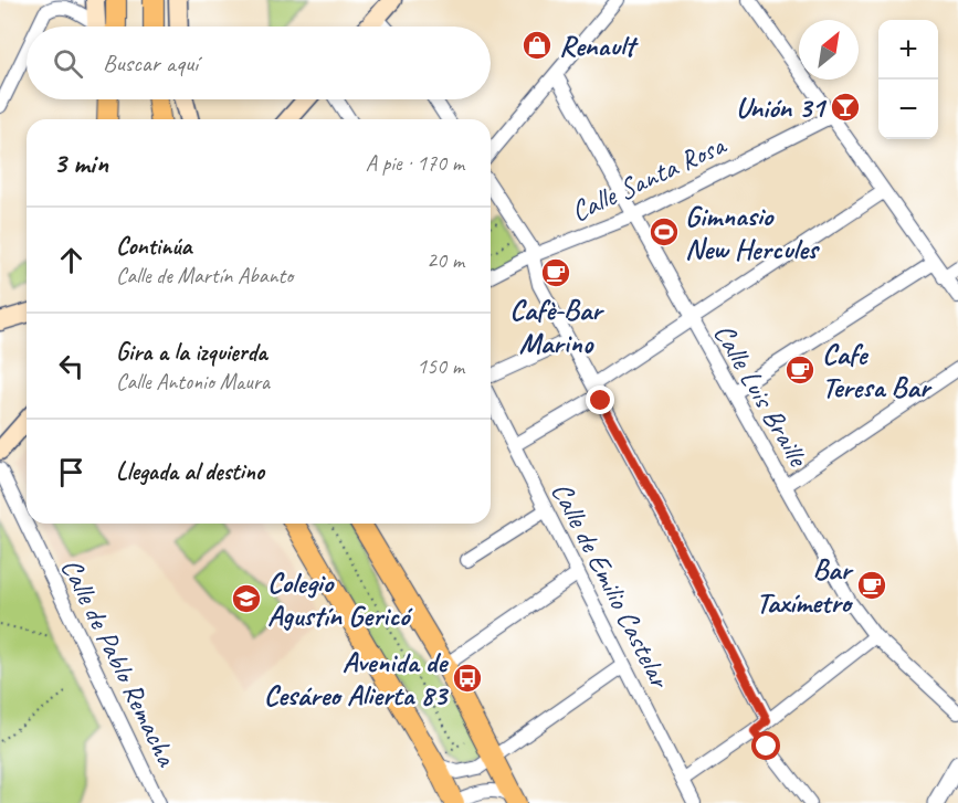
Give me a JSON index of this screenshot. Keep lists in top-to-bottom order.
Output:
{
  "streets": {
    "street": [
      "Calle Santa Rosa",
      "Calle Luis Braille",
      "Calle de Emilio Castelar",
      "Calle de Pablo Remacha"
    ]
  },
  "crossings": [
    ["Calle Santa Rosa", "Calle Luis Braille"]
  ],
  "places": {
    "shop": ["Renault"],
    "bar": ["Unión 31"],
    "sports": ["Gimnasio New Hercules"],
    "cafe": ["Cafè-Bar Marino", "Cafe Teresa Bar", "Bar Taxímetro"],
    "school or university": ["Colegio Agustín Gericó"],
    "bus stop": ["Avenida de Cesáreo Alierta 83"]
  },
  "north": "top right",
  "page": {
    "map_buttons": ["+", "−"],
    "search": "Buscar aquí",
    "heading": ["3 min", "A pie · 170 m"],
    "list": [
      ["Continúa", "Calle de Martín Abanto", "20 m"],
      ["Gira a la izquierda", "Calle Antonio Maura", "150 m"],
      "Llegada al destino"
    ]
  }
}
